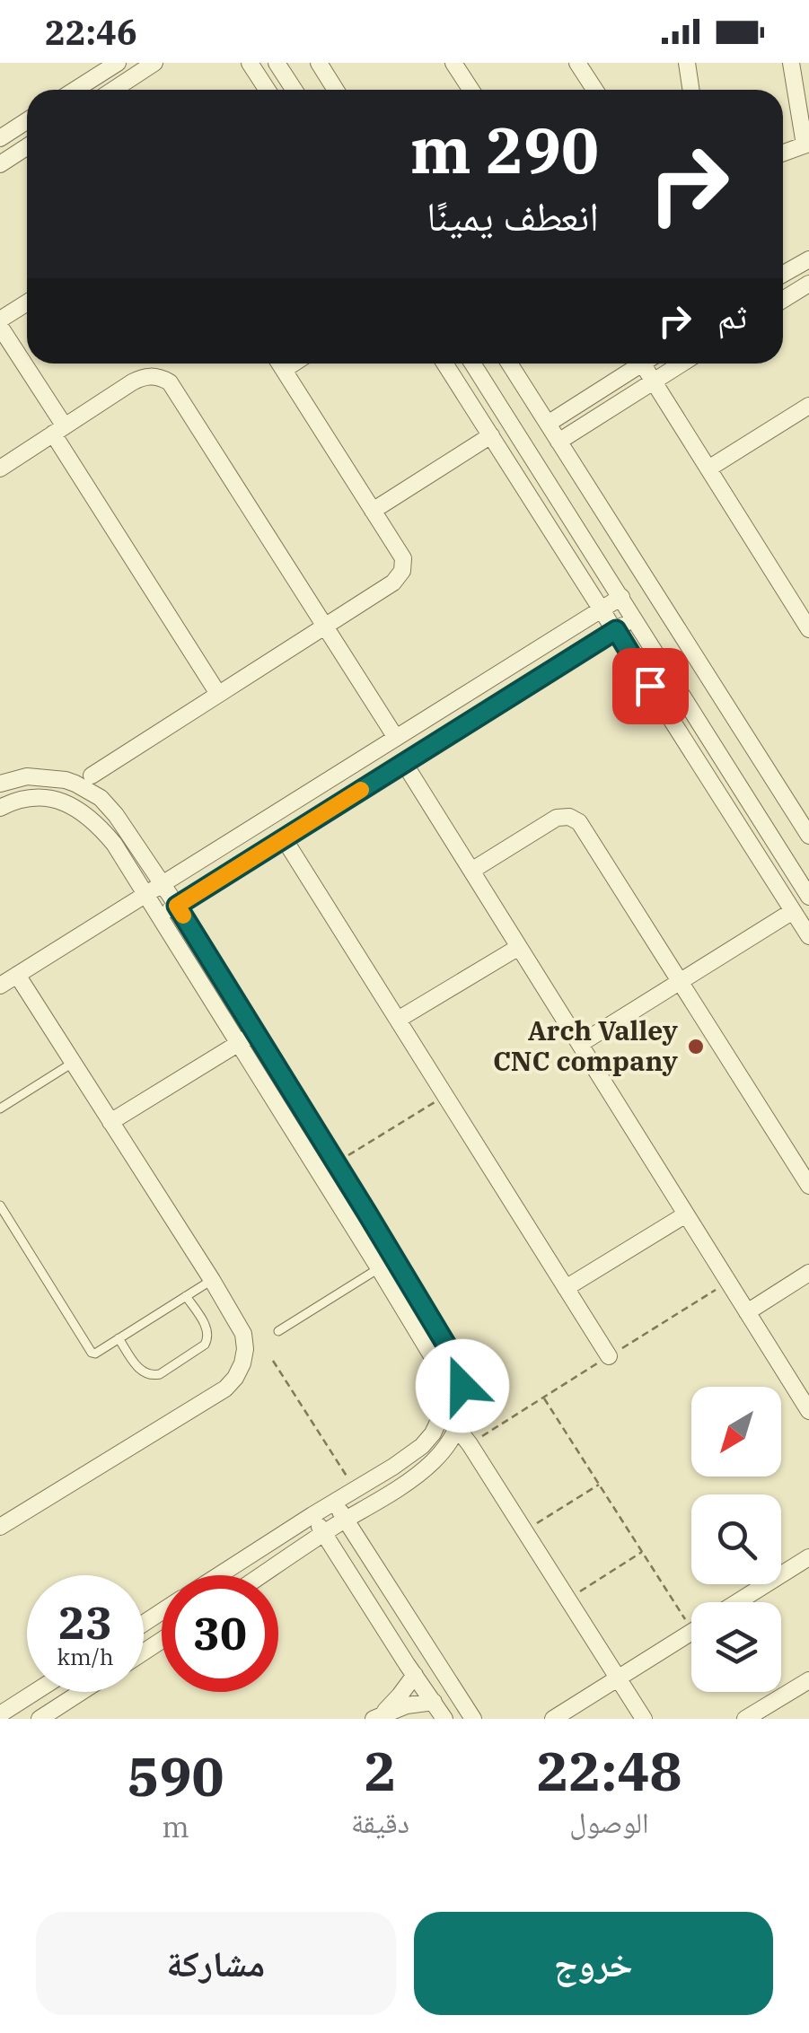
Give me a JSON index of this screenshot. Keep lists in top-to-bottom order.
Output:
{
  "places": ["Arch Valley CNC company"],
  "north": "bottom left",
  "page": {
    "status": "22:46",
    "turn": ["290 m", "انعطف يمينًا"],
    "then": "ثم",
    "speed": "23 km/h",
    "limit": "30",
    "eta": [
      "22:48",
      "الوصول",
      "2",
      "دقيقة",
      "590",
      "m"
    ],
    "buttons": ["خروج", "مشاركة"]
  }
}
